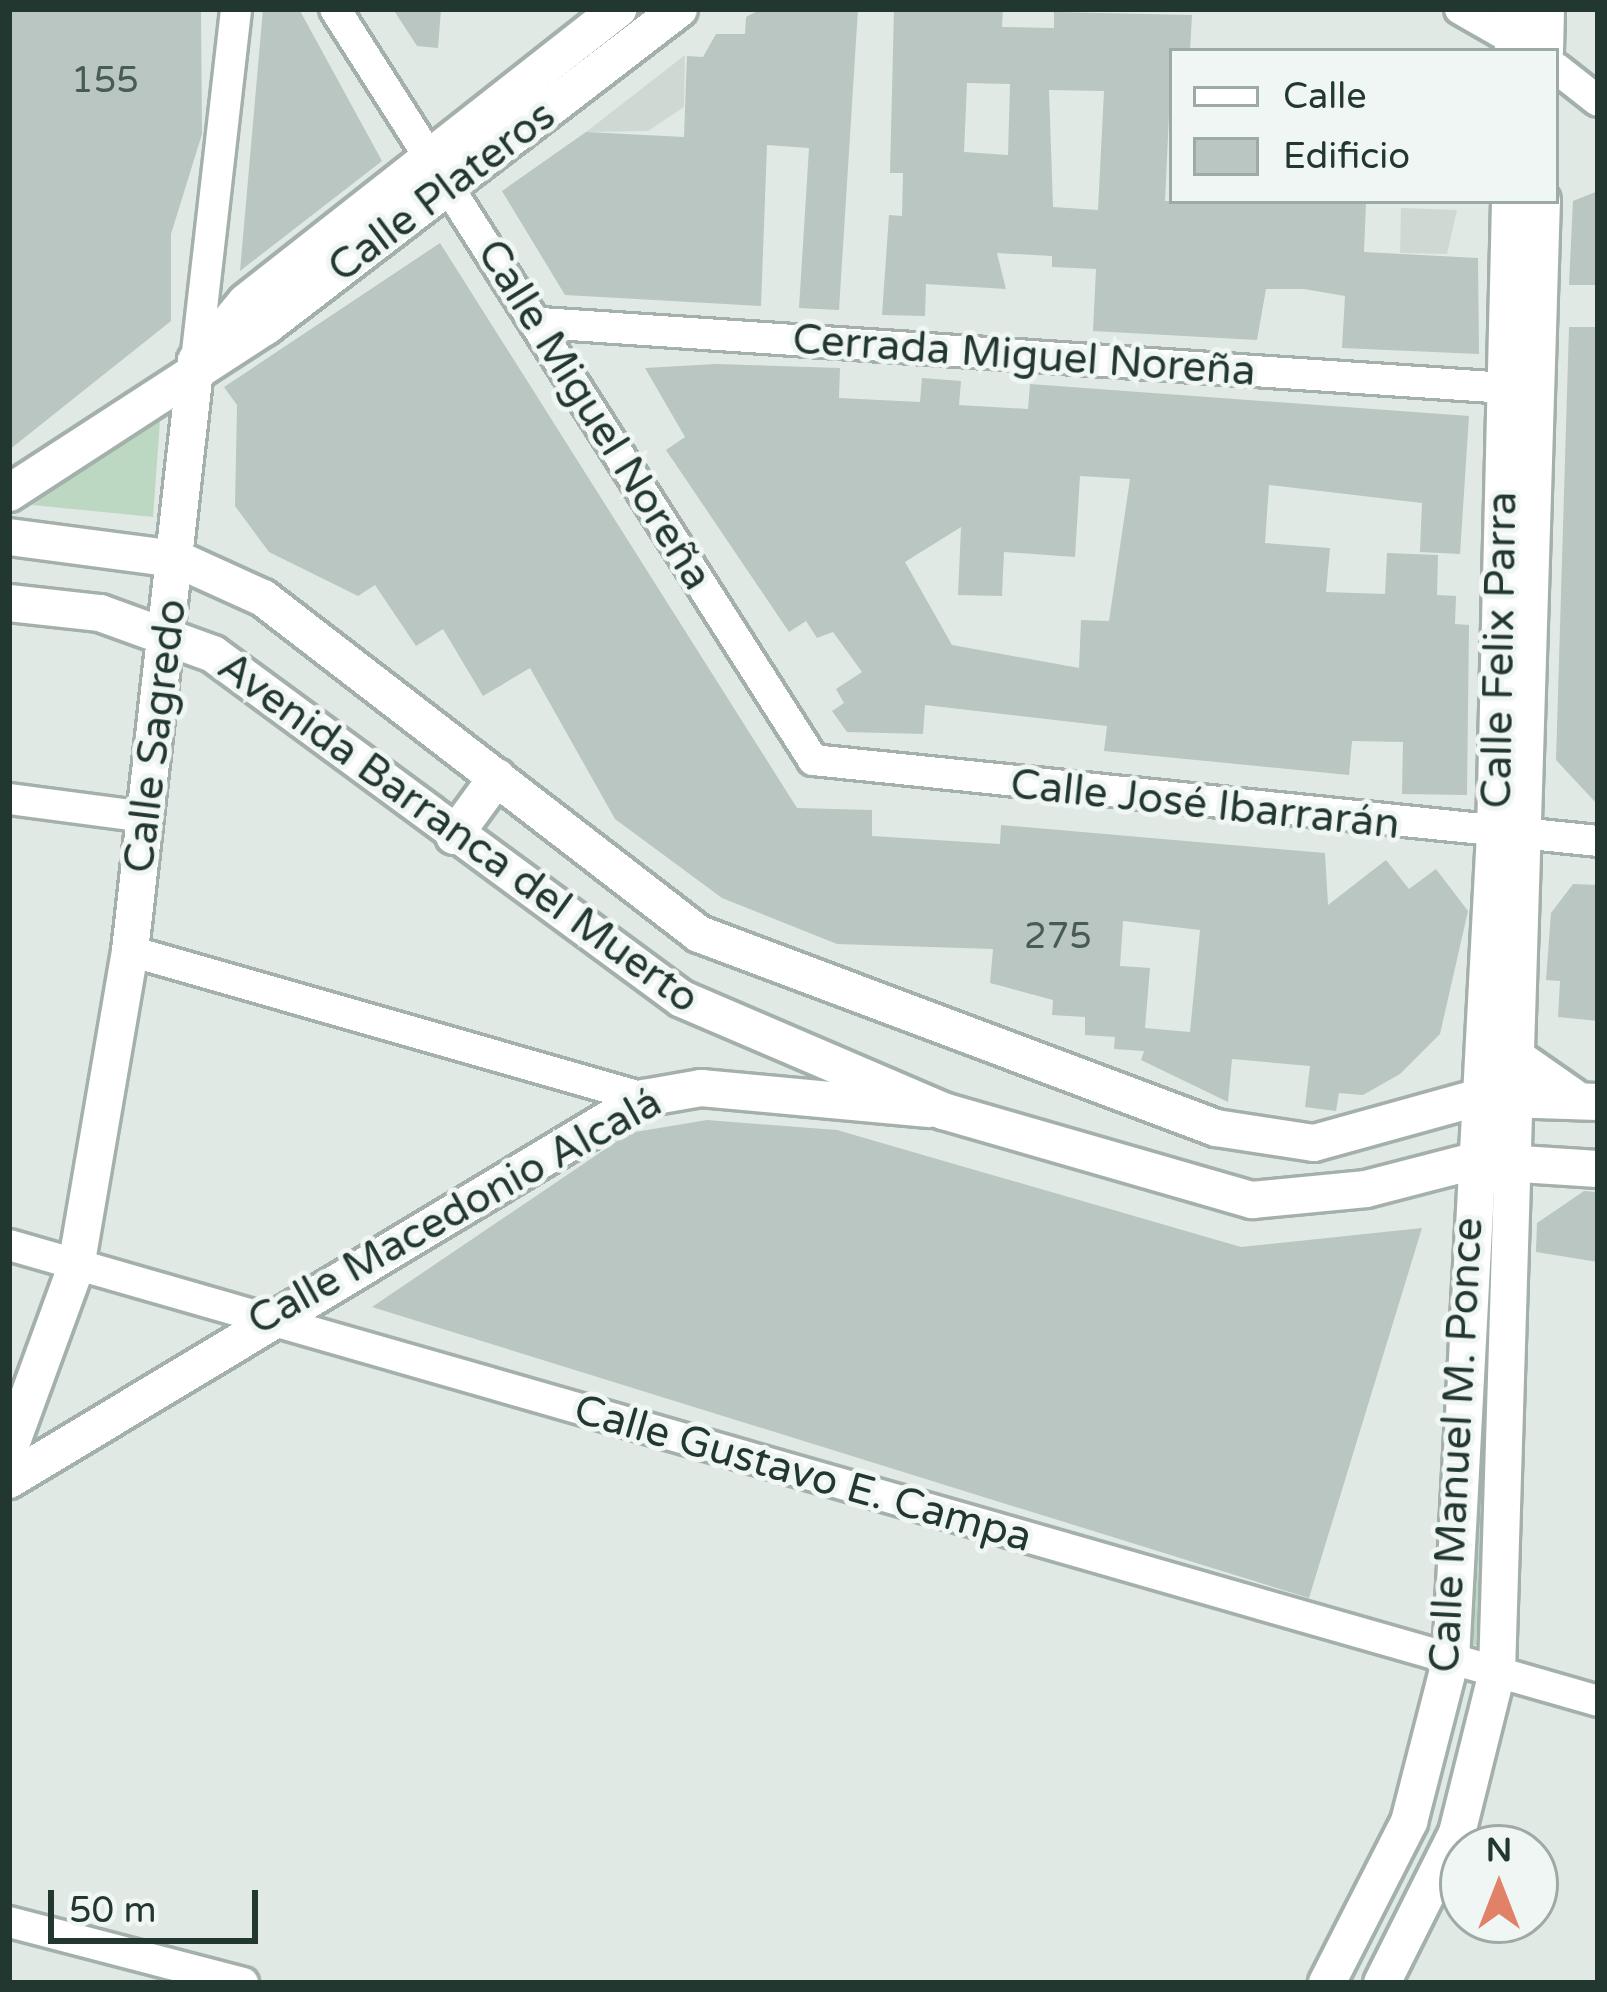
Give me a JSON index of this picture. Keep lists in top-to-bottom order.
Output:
{
  "streets": {
    "street": [
      "Calle Plateros",
      "Cerrada Miguel Noreña",
      "Calle Miguel Noreña",
      "Calle Felix Parra",
      "Calle Sagredo",
      "Calle José Ibarrarán",
      "Avenida Barranca del Muerto",
      "Calle Macedonio Alcalá",
      "Calle Manuel M. Ponce",
      "Calle Gustavo E. Campa"
    ]
  },
  "crossings": [
    ["Calle Plateros", "Calle Miguel Noreña"],
    ["Calle Plateros", "Calle Sagredo"],
    ["Cerrada Miguel Noreña", "Calle Miguel Noreña"],
    ["Cerrada Miguel Noreña", "Calle Felix Parra"],
    ["Calle Miguel Noreña", "Calle José Ibarrarán"],
    ["Calle Felix Parra", "Calle José Ibarrarán"],
    ["Calle Felix Parra", "Avenida Barranca del Muerto"],
    ["Calle Felix Parra", "Calle Manuel M. Ponce"],
    ["Calle Sagredo", "Avenida Barranca del Muerto"],
    ["Calle Sagredo", "Calle Gustavo E. Campa"],
    ["Avenida Barranca del Muerto", "Calle Macedonio Alcalá"],
    ["Avenida Barranca del Muerto", "Calle Manuel M. Ponce"],
    ["Calle Macedonio Alcalá", "Calle Gustavo E. Campa"],
    ["Calle Manuel M. Ponce", "Calle Gustavo E. Campa"]
  ],
  "house_numbers": ["155", "275"],
  "legend": ["Calle", "Edificio"],
  "scale_bar": "50 m",
  "north": "top"
}
